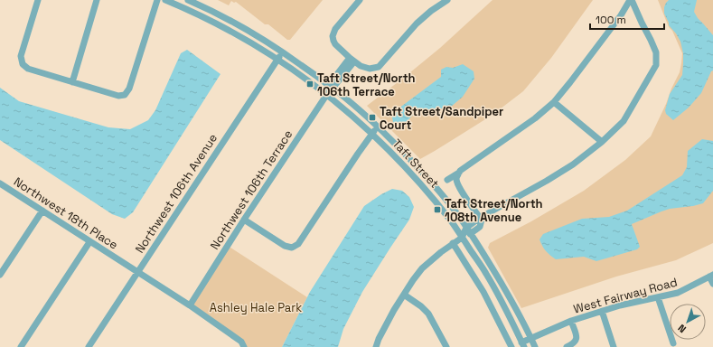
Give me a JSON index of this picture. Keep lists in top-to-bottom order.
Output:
{
  "streets": {
    "street": [
      "Taft Street",
      "Northwest 106th Terrace",
      "Northwest 106th Avenue",
      "Northwest 18th Place",
      "West Fairway Road"
    ]
  },
  "crossings": [
    ["Taft Street", "Northwest 106th Terrace"],
    ["Taft Street", "Northwest 106th Avenue"],
    ["Taft Street", "West Fairway Road"],
    ["Northwest 106th Terrace", "Northwest 18th Place"],
    ["Northwest 106th Avenue", "Northwest 18th Place"]
  ],
  "parks": ["Ashley Hale Park"],
  "places": {
    "transit": ["Taft Street/North 106th Terrace", "Taft Street/Sandpiper Court", "Taft Street/North 108th Avenue"]
  },
  "scale_bar": "100 m",
  "north": "bottom left"
}
